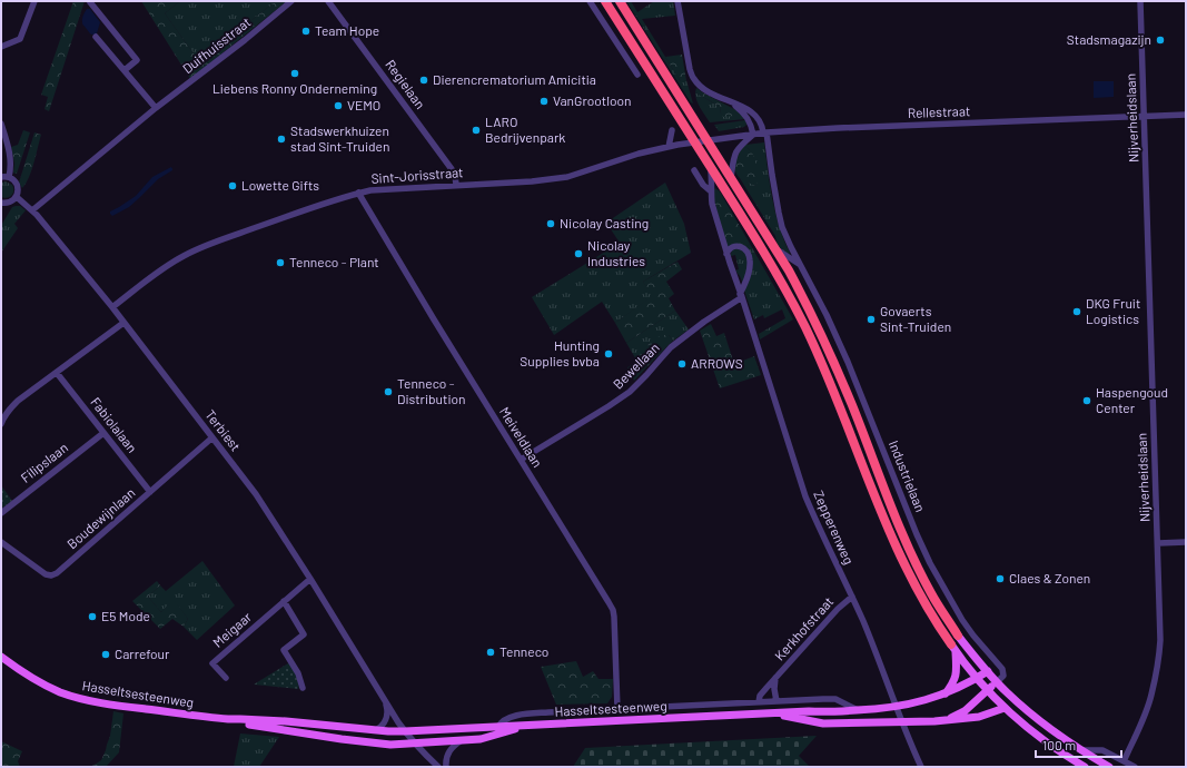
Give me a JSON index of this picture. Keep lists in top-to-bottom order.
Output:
{
  "streets": {
    "main road": ["Hasseltsesteenweg"],
    "street": [
      "Duifhuisstraat",
      "Regielaan",
      "Rellestraat",
      "Nijverheidslaan",
      "Sint-Jorisstraat",
      "Bewellaan",
      "Fabiolalaan",
      "Terbiest",
      "Meiveldlaan",
      "Filipslaan",
      "Industrielaan",
      "Boudewijnlaan",
      "Zepperenweg",
      "Kerkhofstraat",
      "Meigaar"
    ]
  },
  "crossings": [
    ["Duifhuisstraat", "Terbiest"],
    ["Regielaan", "Sint-Jorisstraat"],
    ["Rellestraat", "Nijverheidslaan"],
    ["Rellestraat", "Sint-Jorisstraat"],
    ["Rellestraat", "Industrielaan"],
    ["Sint-Jorisstraat", "Terbiest"],
    ["Sint-Jorisstraat", "Meiveldlaan"],
    ["Bewellaan", "Meiveldlaan"],
    ["Bewellaan", "Zepperenweg"],
    ["Fabiolalaan", "Filipslaan"],
    ["Fabiolalaan", "Boudewijnlaan"],
    ["Terbiest", "Boudewijnlaan"],
    ["Terbiest", "Meigaar"],
    ["Terbiest", "Hasseltsesteenweg"],
    ["Industrielaan", "Hasseltsesteenweg"],
    ["Zepperenweg", "Kerkhofstraat"],
    ["Zepperenweg", "Hasseltsesteenweg"]
  ],
  "places": [
    "Team Hope",
    "Stadsmagazijn",
    "Liebens Ronny Onderneming",
    "Dierencrematorium Amicitia",
    "VanGrootloon",
    "VEMO",
    "LARO Bedrijvenpark",
    "Stadswerkhuizen stad Sint-Truiden",
    "Lowette Gifts",
    "Nicolay Casting",
    "Nicolay Industries",
    "Tenneco - Plant",
    "DKG Fruit Logistics",
    "Govaerts Sint-Truiden",
    "Hunting Supplies bvba",
    "ARROWS",
    "Tenneco - Distribution",
    "Haspengoud Center",
    "Claes & Zonen",
    "E5 Mode",
    "Tenneco",
    "Carrefour"
  ],
  "scale_bar": "100 m"
}
